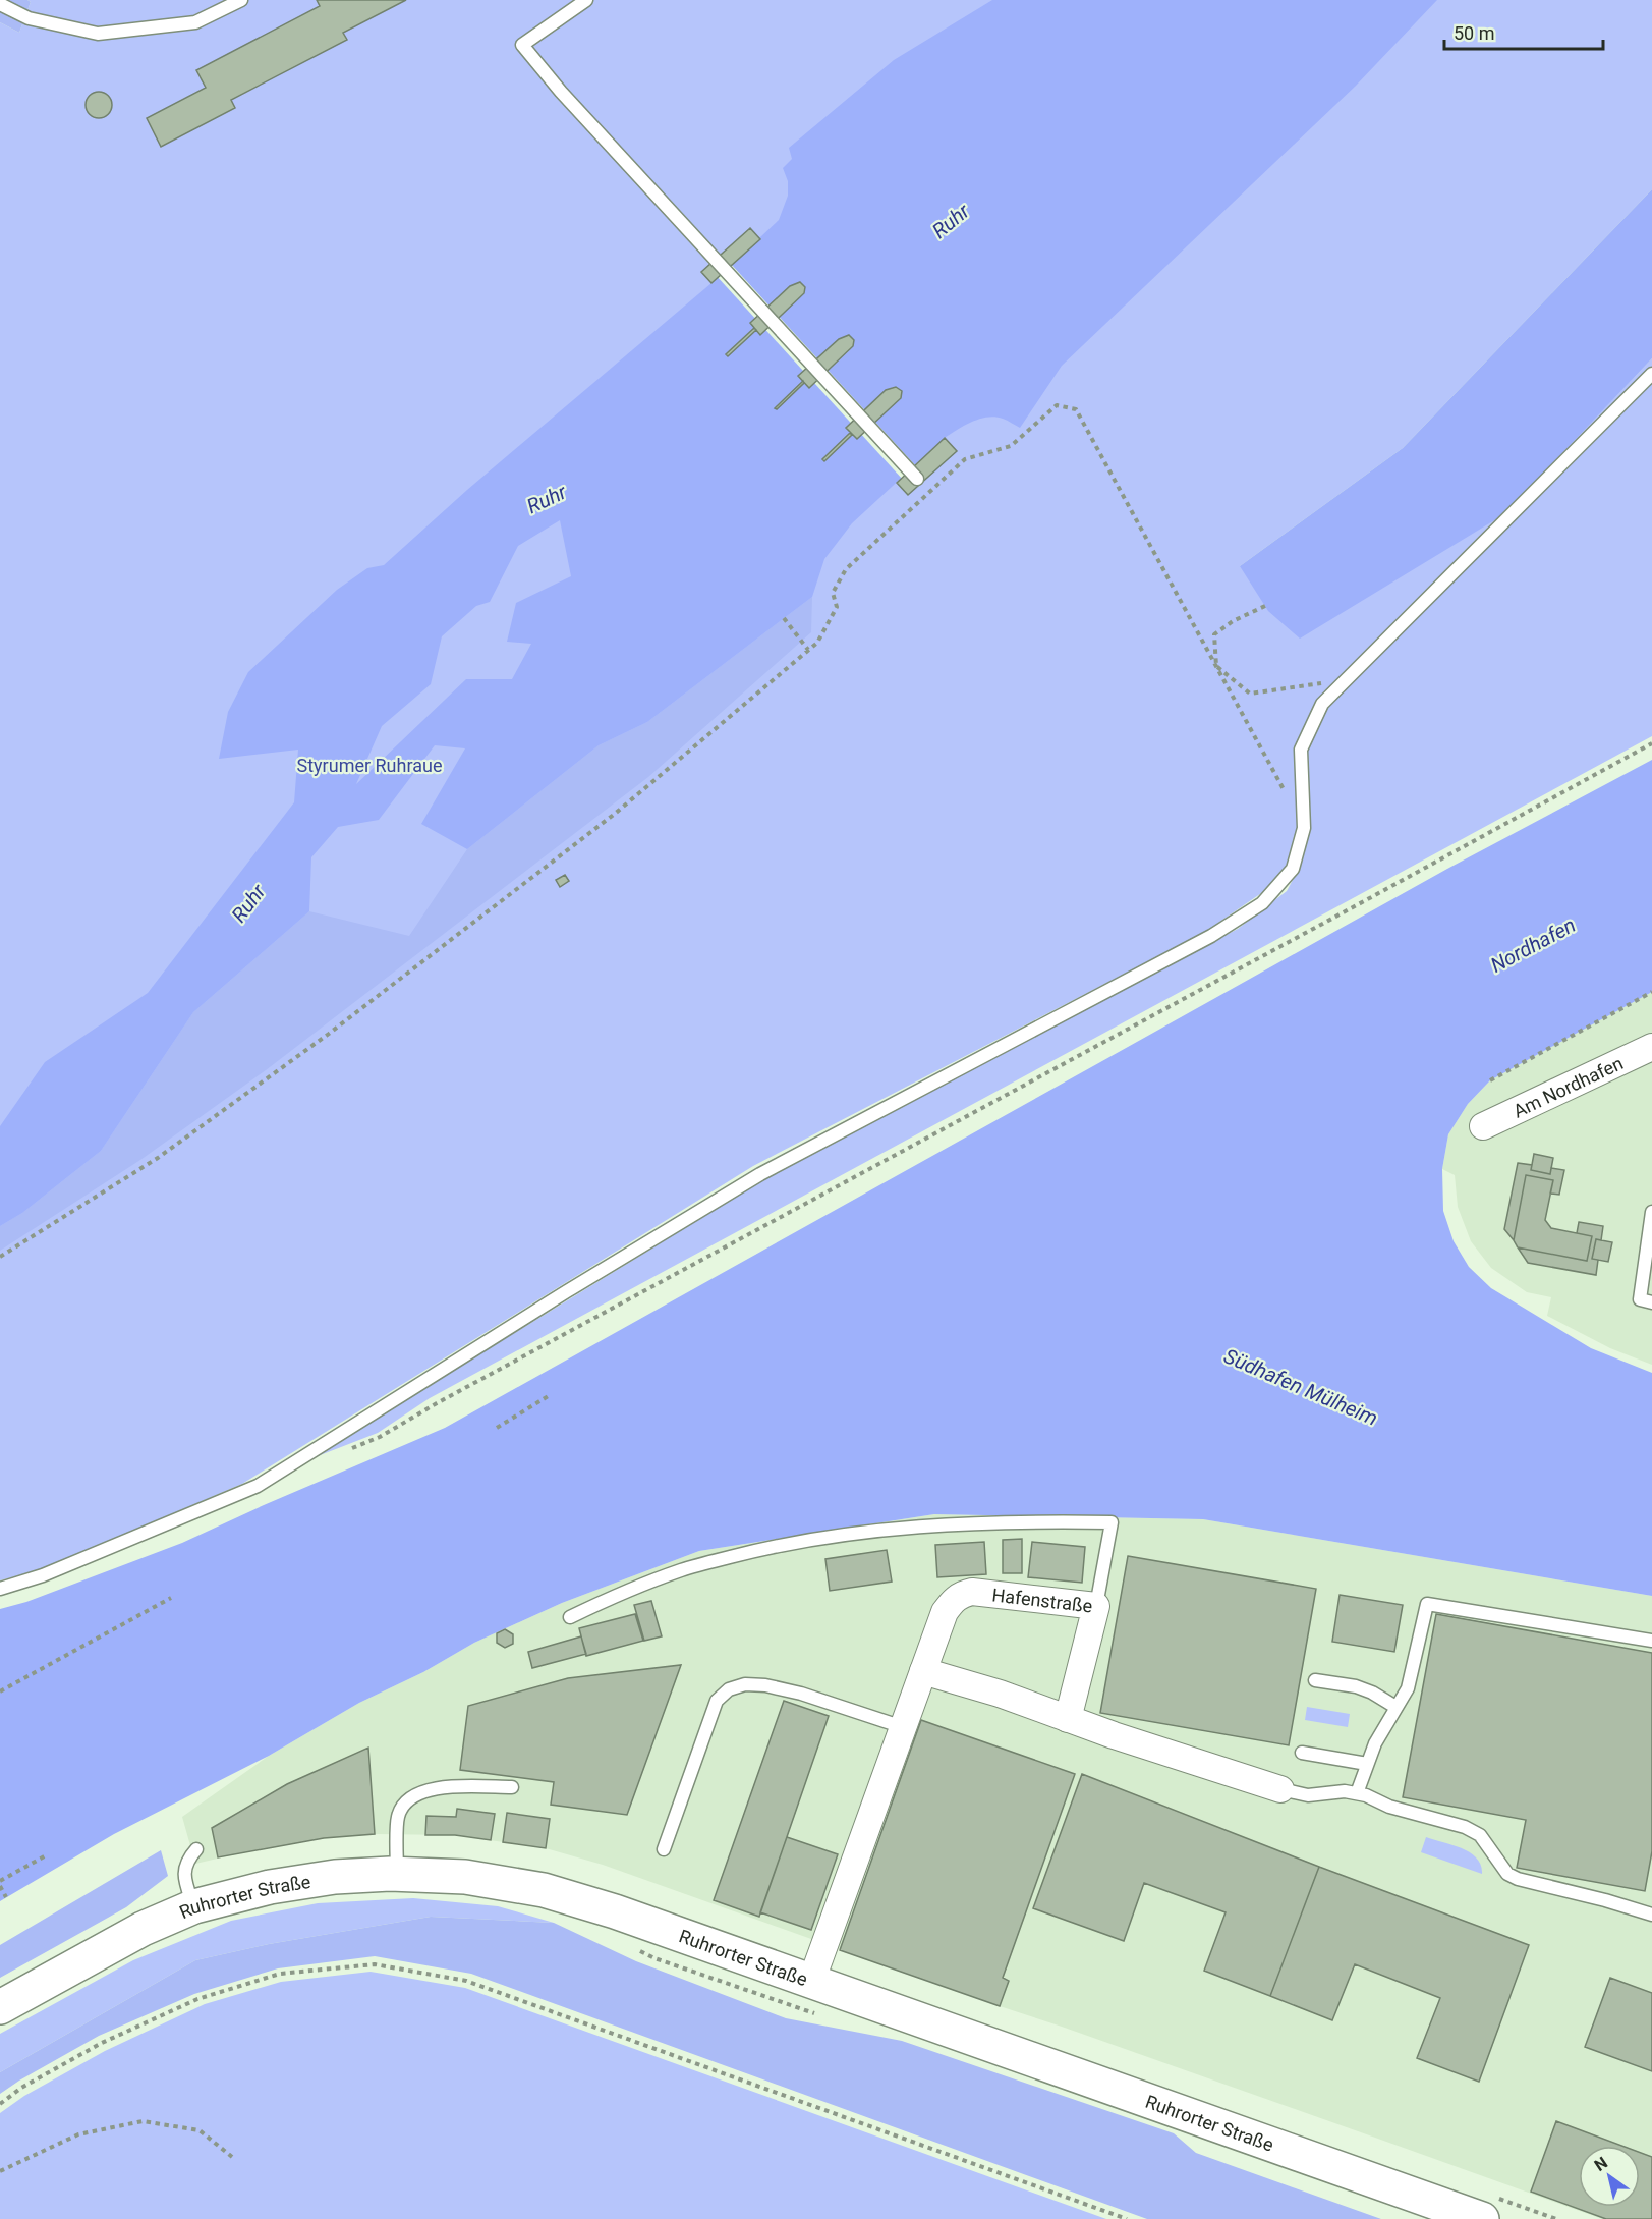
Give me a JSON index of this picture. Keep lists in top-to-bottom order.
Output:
{
  "streets": {
    "main road": ["Ruhrorter Straße"],
    "street": ["Am Nordhafen", "Hafenstraße"]
  },
  "crossings": [
    ["Hafenstraße", "Ruhrorter Straße"]
  ],
  "water": ["Ruhr", "Nordhafen", "Südhafen Mülheim"],
  "parks": ["Styrumer Ruhraue"],
  "scale_bar": "50 m",
  "north": "top left"
}
